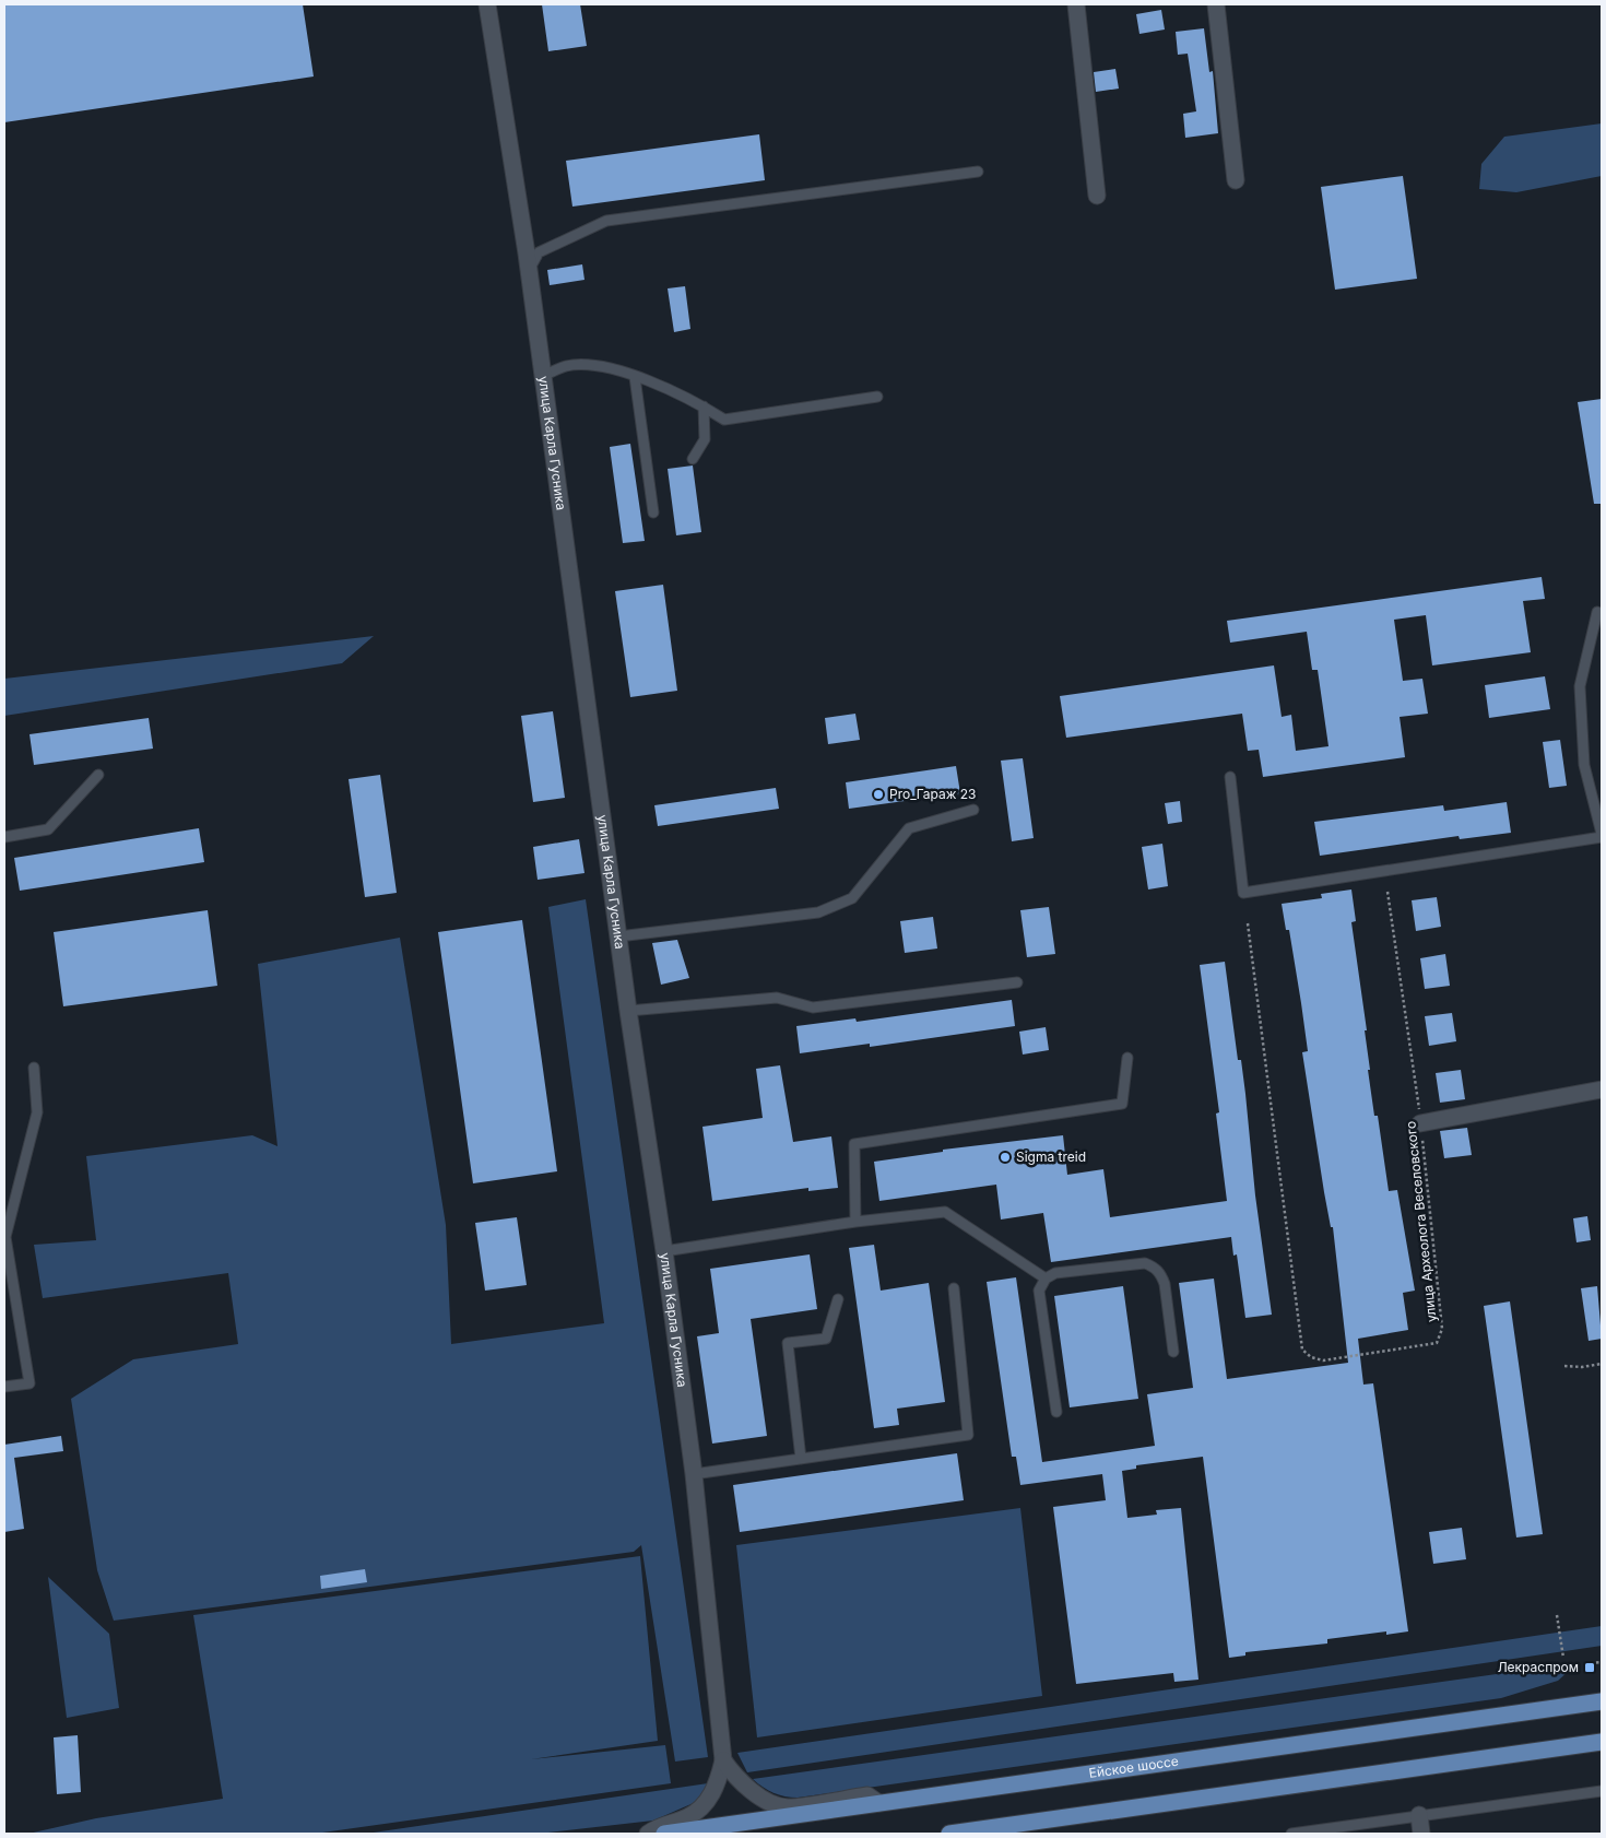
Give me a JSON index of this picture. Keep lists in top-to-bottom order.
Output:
{
  "streets": {
    "main road": ["Ейское шоссе"],
    "street": ["улица Карла Гусника"],
    "path": ["улица Археолога Веселовского"]
  },
  "places": {
    "other": ["Pro_Гараж 23", "Sigma treid"],
    "transit": ["Лекраспром"]
  }
}
